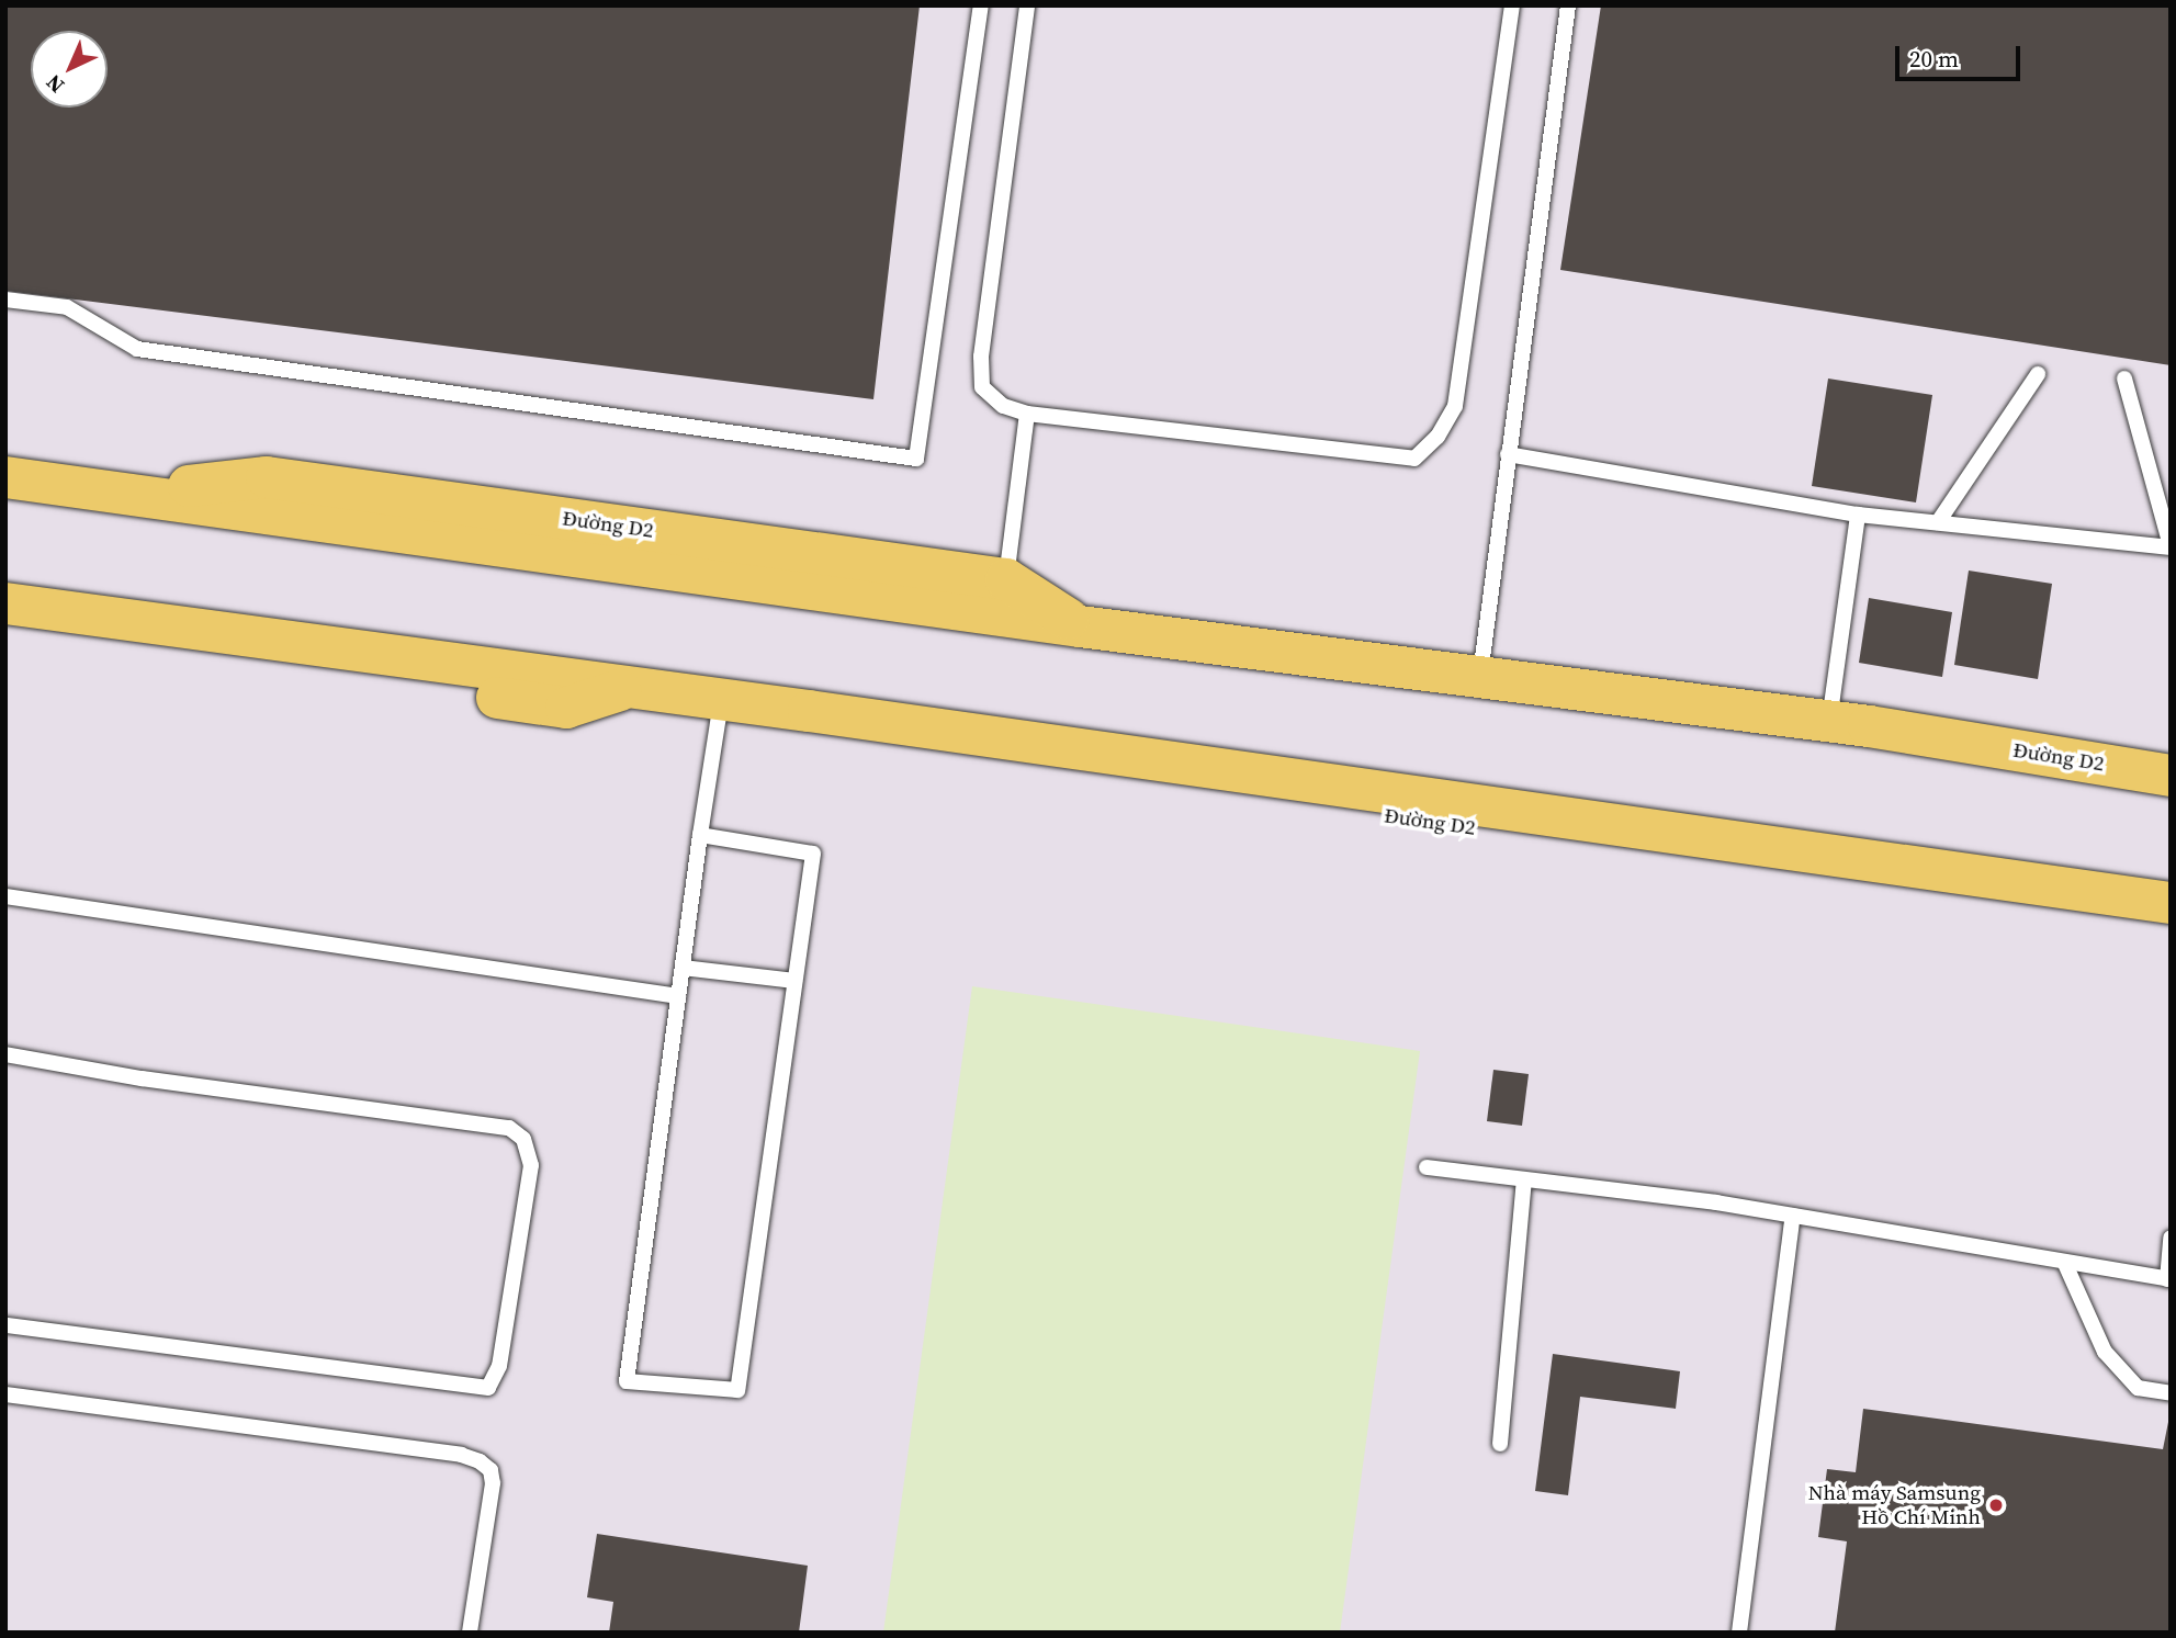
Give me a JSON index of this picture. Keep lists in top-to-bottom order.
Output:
{
  "streets": {
    "main road": ["Đường D2"]
  },
  "places": ["Nhà máy Samsung Hồ Chí Minh"],
  "scale_bar": "20 m",
  "north": "bottom left"
}
